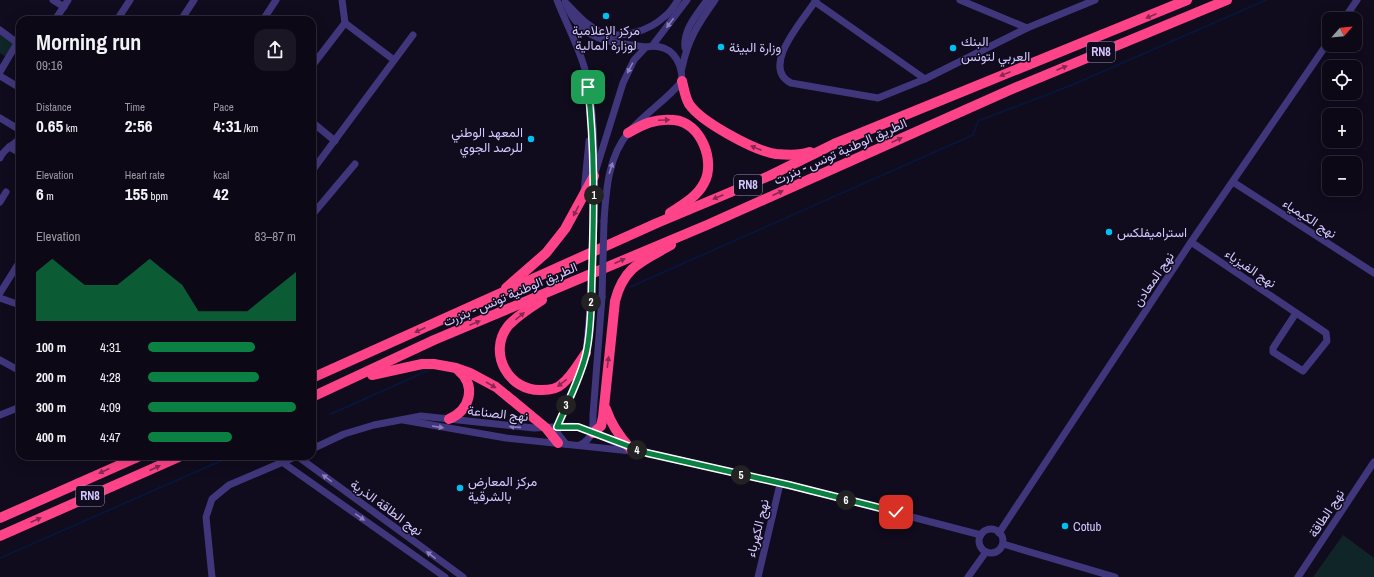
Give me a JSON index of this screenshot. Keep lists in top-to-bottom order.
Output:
{
  "streets": {
    "highway": ["RN8", "الطريق الوطنية تونس - بنزرت"],
    "street": [
      "نهج الكيمياء",
      "نهج الفيزياء",
      "نهج المعادن",
      "نهج الصناعة",
      "نهج الطاقة الذرية",
      "نهج الطاقة",
      "نهج الكهرباء"
    ]
  },
  "crossings": [
    ["نهج الكيمياء", "نهج المعادن"],
    ["نهج الفيزياء", "نهج المعادن"],
    ["نهج المعادن", "نهج الصناعة"],
    ["نهج الصناعة", "نهج الكهرباء"]
  ],
  "places": [
    "مركز الإعلامية لوزارة المالية",
    "وزارة البيئة",
    "البنك العربي لتونس",
    "المعهد الوطني للرصد الجوي",
    "استراميفلكس",
    "مركز المعارض بالشرقية",
    "Cotub"
  ],
  "north": "top right",
  "page": {
    "map_buttons": ["+", "−"],
    "heading": ["Morning run", "09:16"],
    "stats": [
      ["Distance", "0.65 km"],
      ["Time", "2:56"],
      ["Pace", "4:31 /km"],
      ["Elevation", "6 m"],
      ["Heart rate", "155 bpm"],
      ["kcal", "42"]
    ],
    "pins": [
      "1",
      "2",
      "3",
      "4",
      "5",
      "6"
    ],
    "chart": ["Elevation", "83–87 m"],
    "list": [
      {
        "name": "100 m",
        "note": "4:31"
      },
      {
        "name": "200 m",
        "note": "4:28"
      },
      {
        "name": "300 m",
        "note": "4:09"
      },
      {
        "name": "400 m",
        "note": "4:47"
      }
    ]
  }
}
